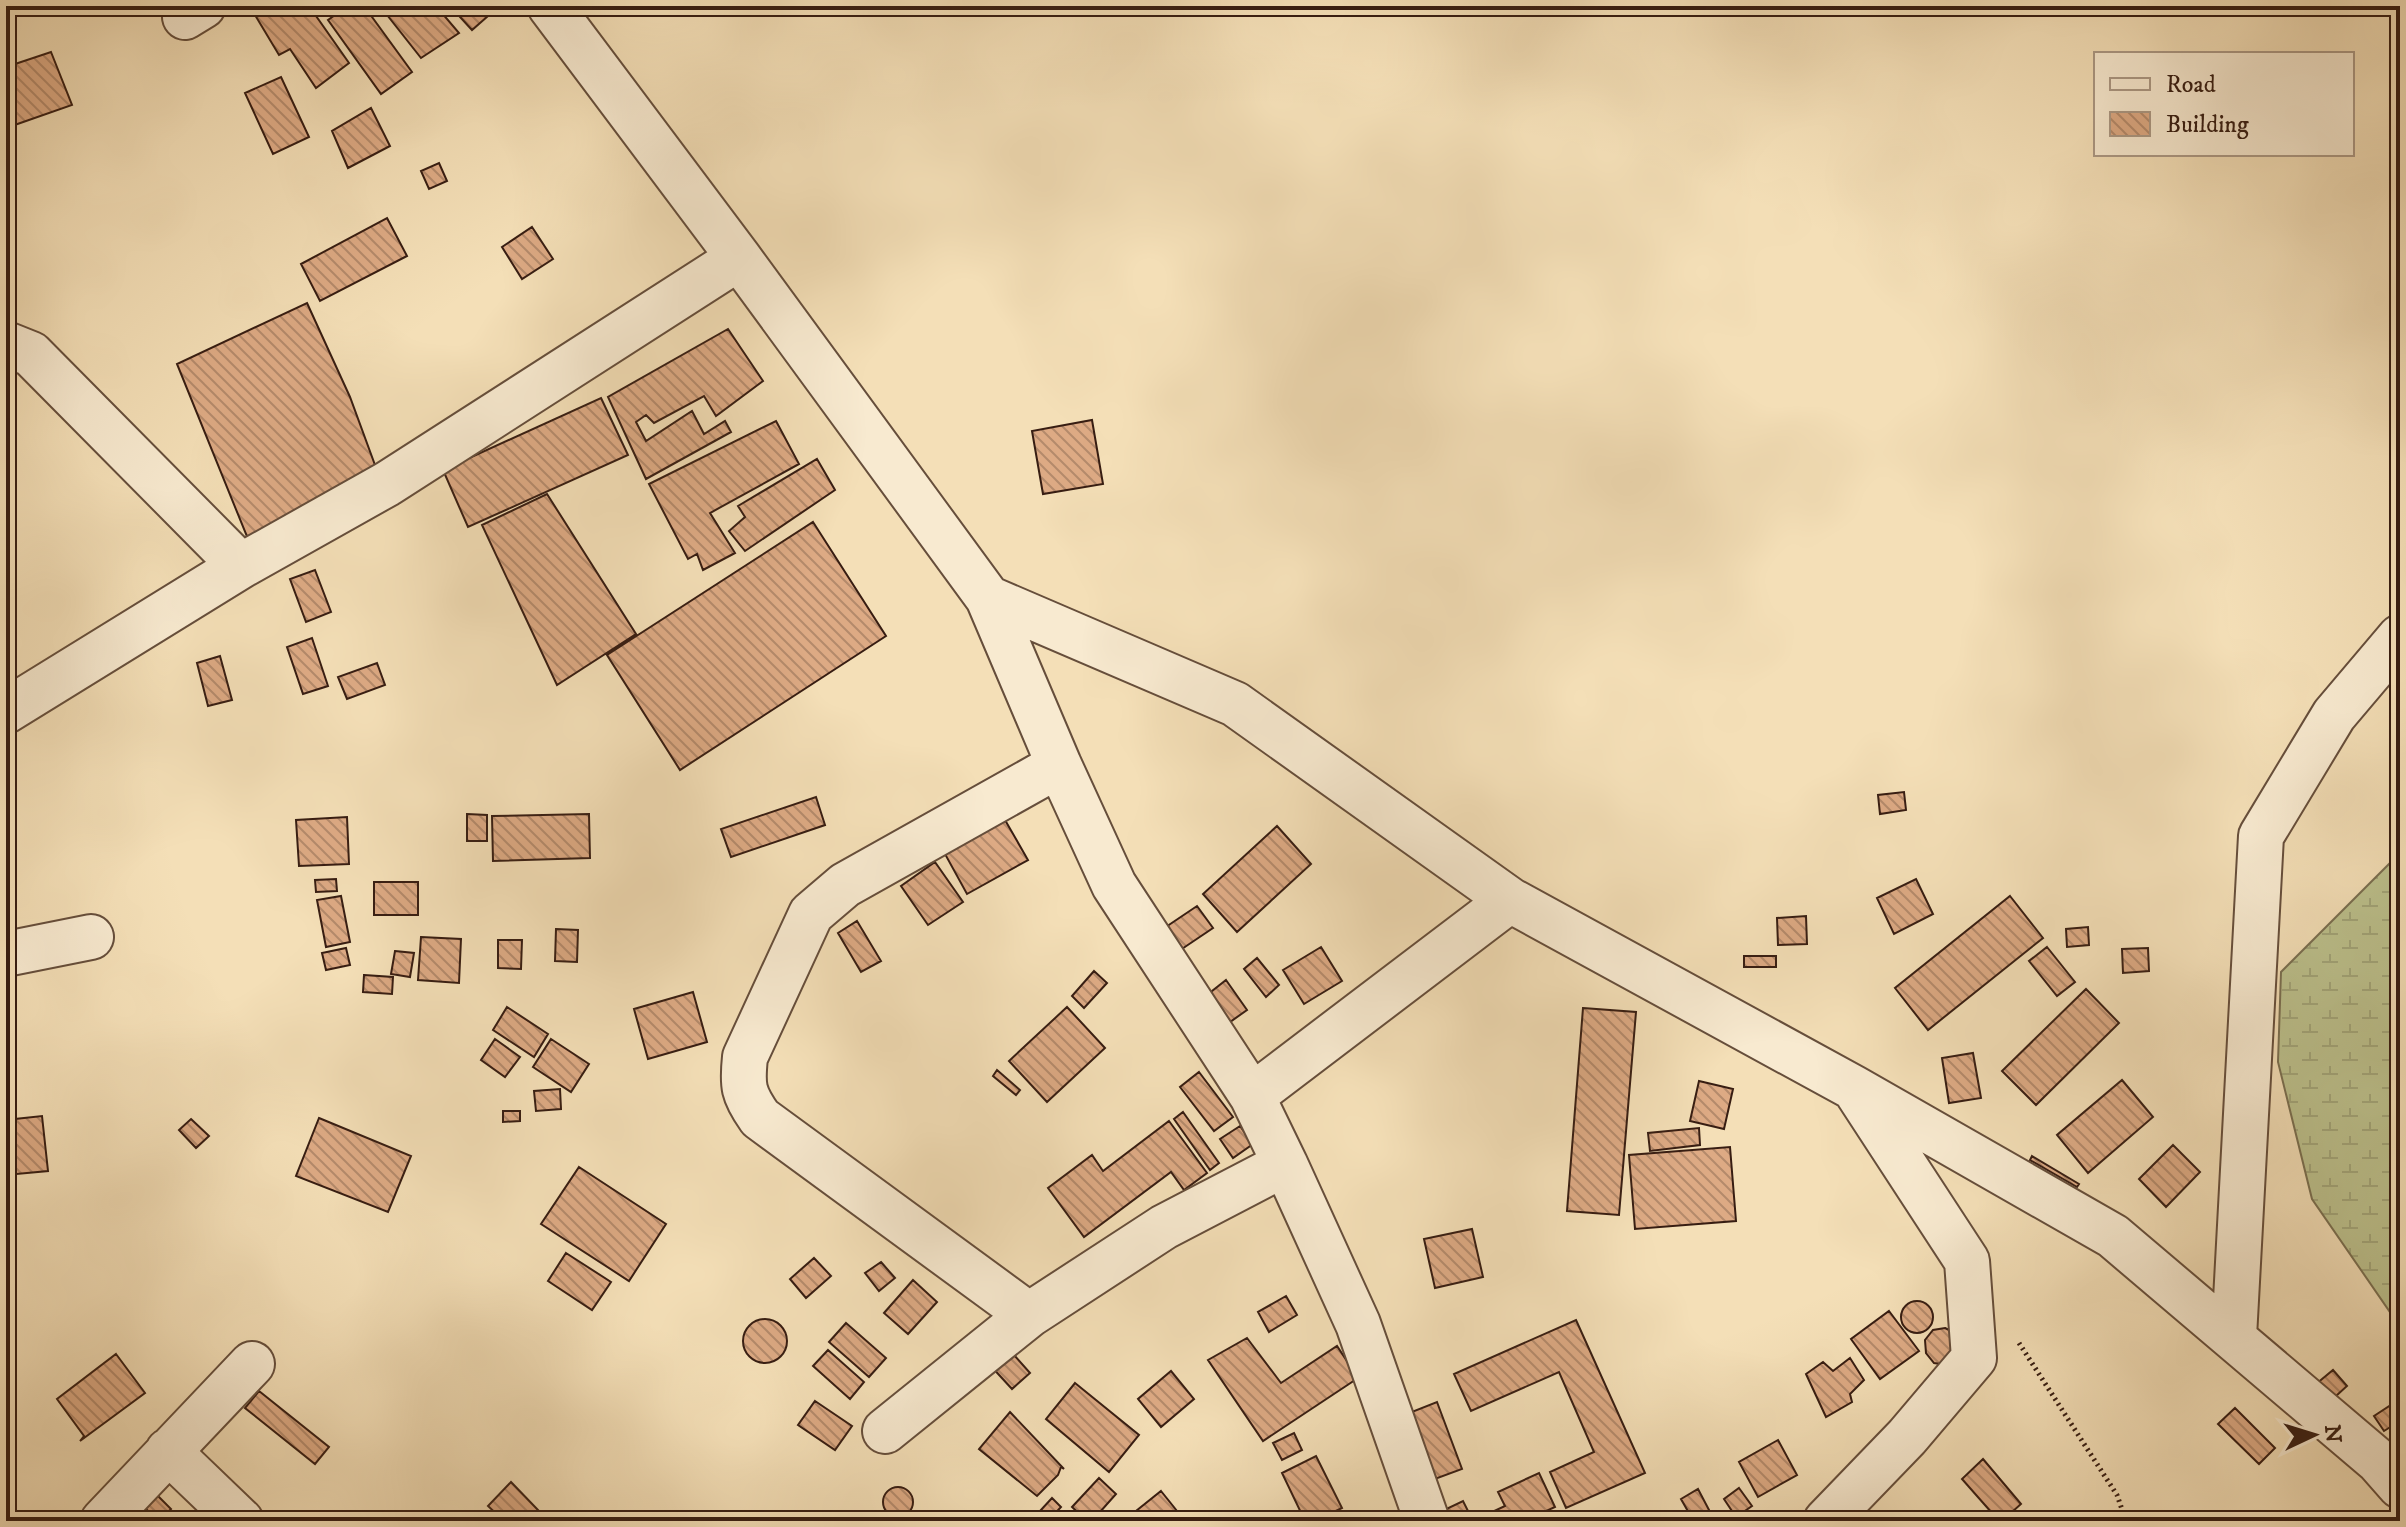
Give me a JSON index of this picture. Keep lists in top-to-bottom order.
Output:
{
  "legend": ["Road", "Building"],
  "north": "right"
}
